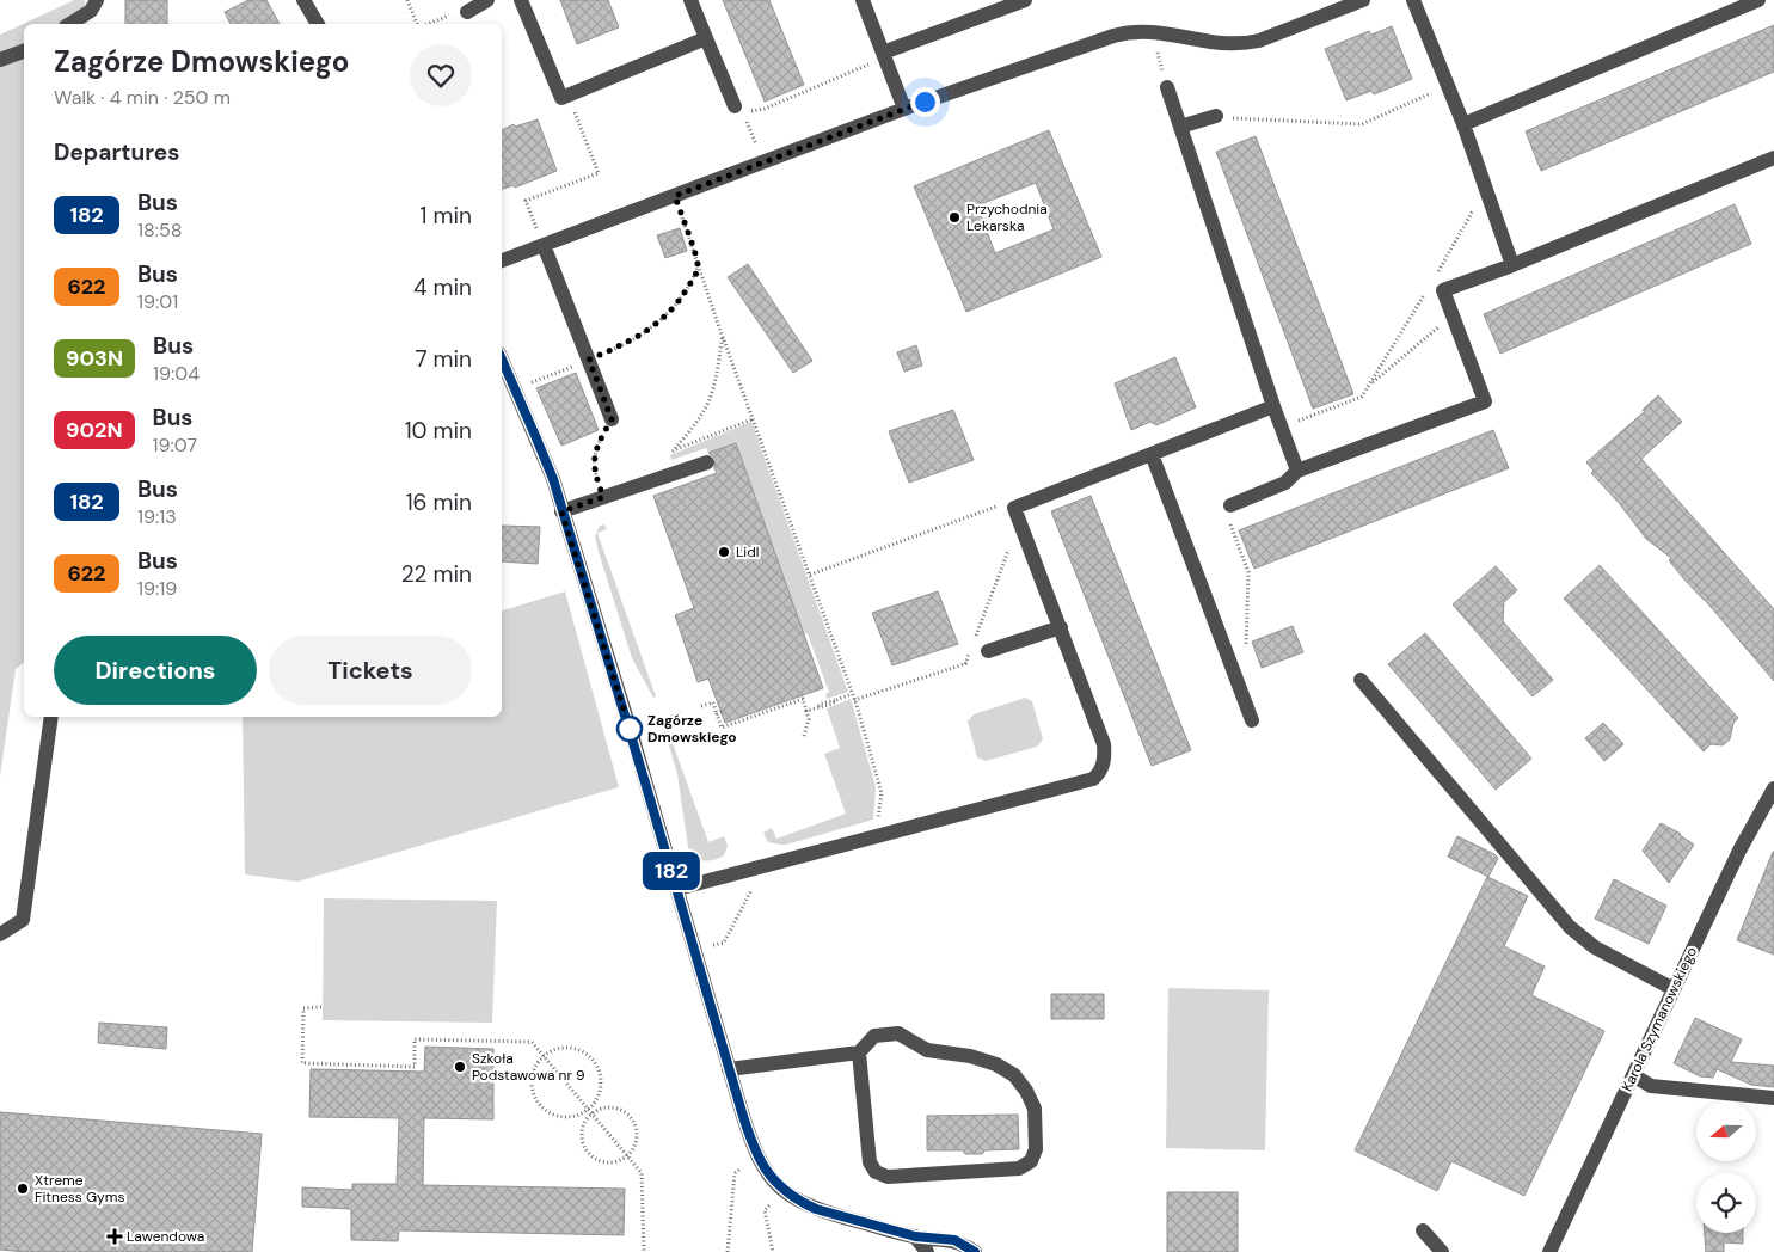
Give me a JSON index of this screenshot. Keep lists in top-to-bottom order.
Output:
{
  "streets": {
    "street": ["Karola Szymanowskiego"]
  },
  "places": {
    "other": [
      "Przychodnia Lekarska",
      "Lidl",
      "Zagórze Dmowskiego",
      "Szkoła Podstawowa nr 9",
      "Xtreme Fitness Gyms"
    ],
    "health": ["Lawendowa"]
  },
  "lines": ["bus line 182"],
  "north": "left",
  "page": {
    "on_map": "182",
    "heading": [
      ["Zagórze Dmowskiego", "Walk · 4 min · 250 m"],
      "Departures"
    ],
    "list": [
      {
        "mark": "182",
        "name": "Bus",
        "note": "18:58",
        "value": "1 min"
      },
      {
        "mark": "622",
        "name": "Bus",
        "note": "19:01",
        "value": "4 min"
      },
      {
        "mark": "903N",
        "name": "Bus",
        "note": "19:04",
        "value": "7 min"
      },
      {
        "mark": "902N",
        "name": "Bus",
        "note": "19:07",
        "value": "10 min"
      },
      {
        "mark": "182",
        "name": "Bus",
        "note": "19:13",
        "value": "16 min"
      },
      {
        "mark": "622",
        "name": "Bus",
        "note": "19:19",
        "value": "22 min"
      }
    ],
    "buttons": ["Directions", "Tickets"]
  }
}
